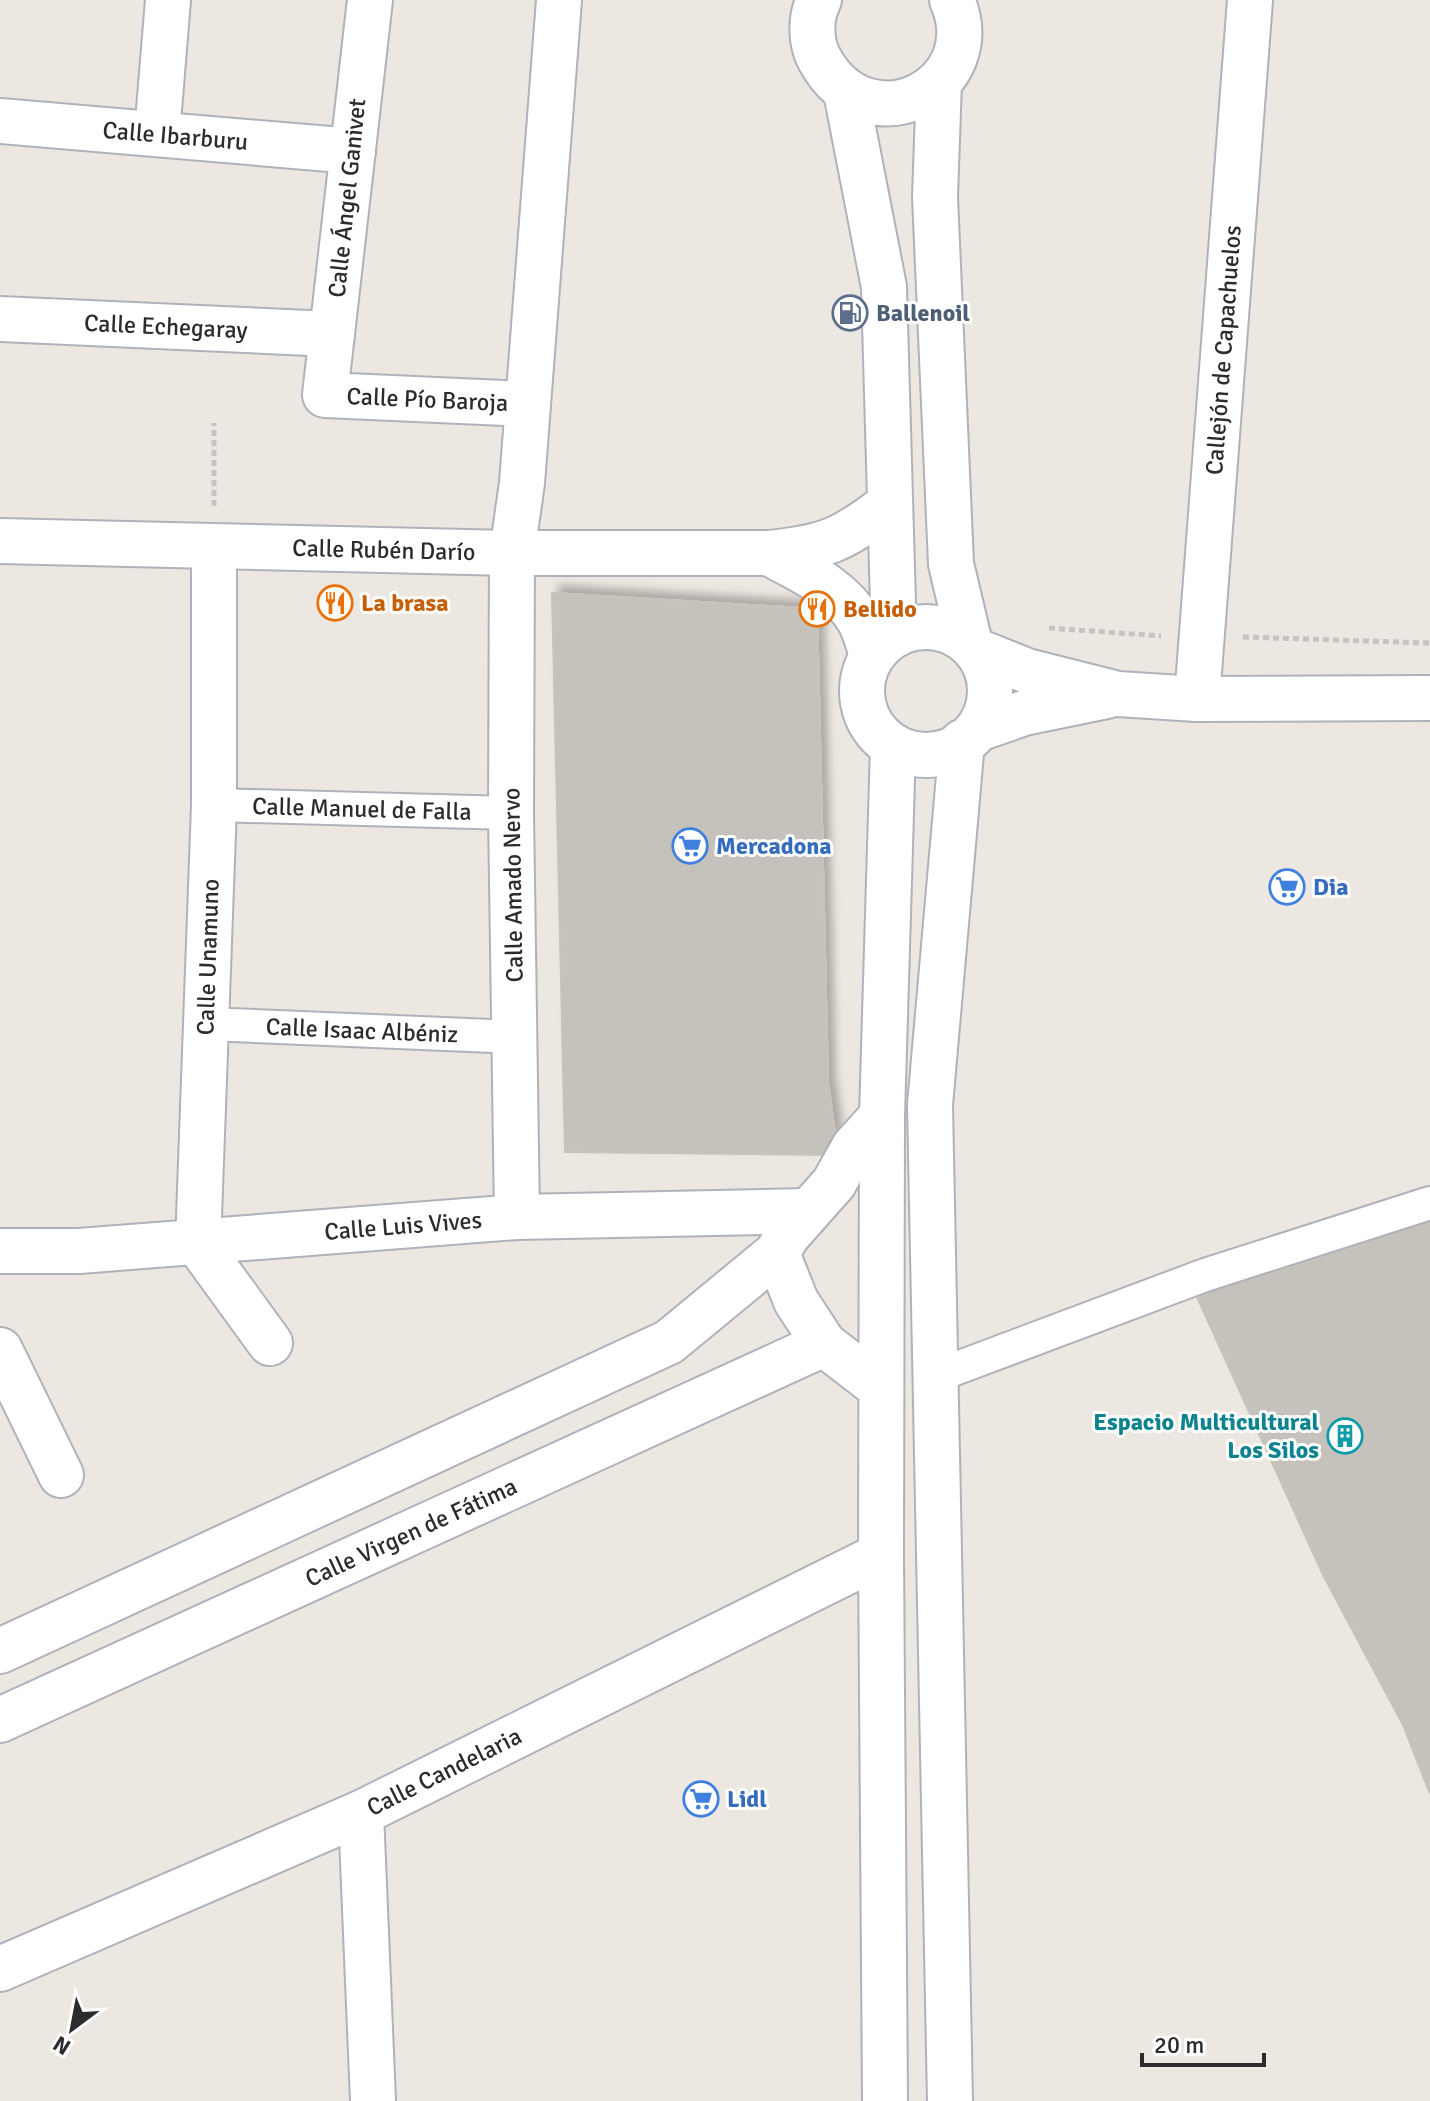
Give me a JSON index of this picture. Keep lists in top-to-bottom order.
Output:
{
  "streets": {
    "street": [
      "Calle Ibarburu",
      "Calle Ángel Ganivet",
      "Calle Echegaray",
      "Callejón de Capachuelos",
      "Calle Pío Baroja",
      "Calle Rubén Darío",
      "Calle Manuel de Falla",
      "Calle Amado Nervo",
      "Calle Unamuno",
      "Calle Isaac Albéniz",
      "Calle Luis Vives",
      "Calle Virgen de Fátima",
      "Calle Candelaria"
    ]
  },
  "crossings": [
    ["Calle Ibarburu", "Calle Ángel Ganivet"],
    ["Calle Ángel Ganivet", "Calle Echegaray"],
    ["Calle Ángel Ganivet", "Calle Pío Baroja"],
    ["Calle Pío Baroja", "Calle Amado Nervo"],
    ["Calle Rubén Darío", "Calle Amado Nervo"],
    ["Calle Rubén Darío", "Calle Unamuno"],
    ["Calle Manuel de Falla", "Calle Amado Nervo"],
    ["Calle Manuel de Falla", "Calle Unamuno"],
    ["Calle Amado Nervo", "Calle Isaac Albéniz"],
    ["Calle Amado Nervo", "Calle Luis Vives"],
    ["Calle Unamuno", "Calle Isaac Albéniz"],
    ["Calle Unamuno", "Calle Luis Vives"]
  ],
  "places": {
    "fuel station": ["Ballenoil"],
    "restaurant": ["La brasa", "Bellido"],
    "supermarket": ["Mercadona", "Dia", "Lidl"],
    "building": ["Espacio Multicultural Los Silos"]
  },
  "scale_bar": "20 m",
  "north": "bottom left"
}
